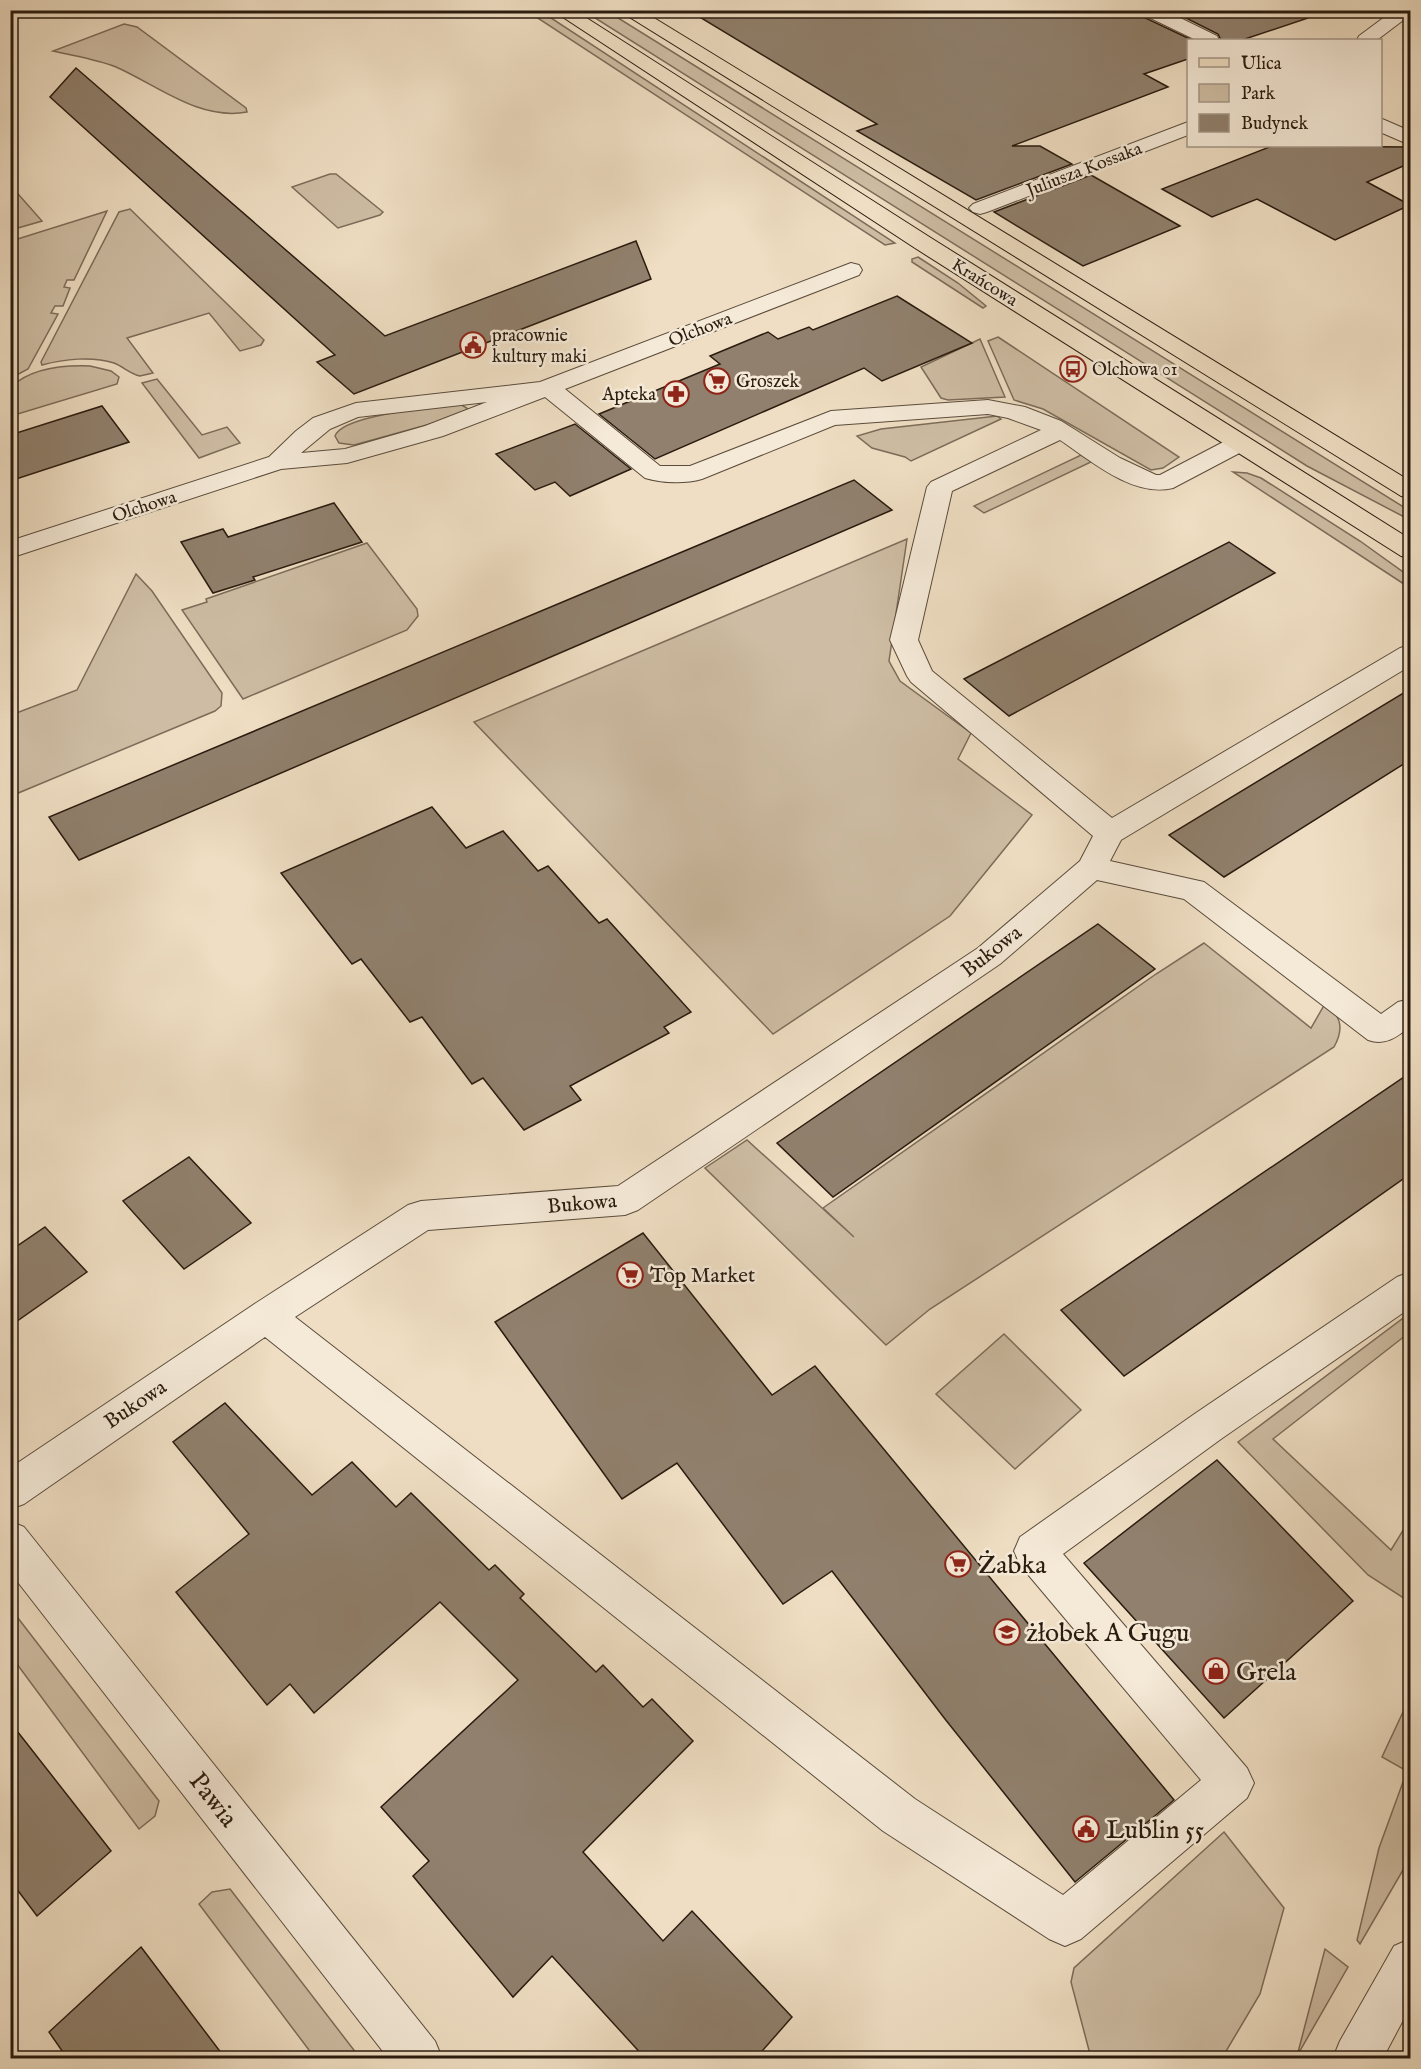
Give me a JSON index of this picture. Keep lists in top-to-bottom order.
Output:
{
  "streets": {
    "main road": ["Krańcowa"],
    "street": [
      "Juliusza Kossaka",
      "Olchowa",
      "Bukowa",
      "Pawia"
    ]
  },
  "places": {
    "public building": ["pracownie kultury maki", "Lublin 55"],
    "bus stop": ["Olchowa 01"],
    "supermarket": ["Groszek", "Top Market", "Żabka"],
    "pharmacy": ["Apteka"],
    "school or university": ["żłobek A Gugu"],
    "shop": ["Grela"]
  },
  "legend": ["Ulica", "Park", "Budynek"]
}
